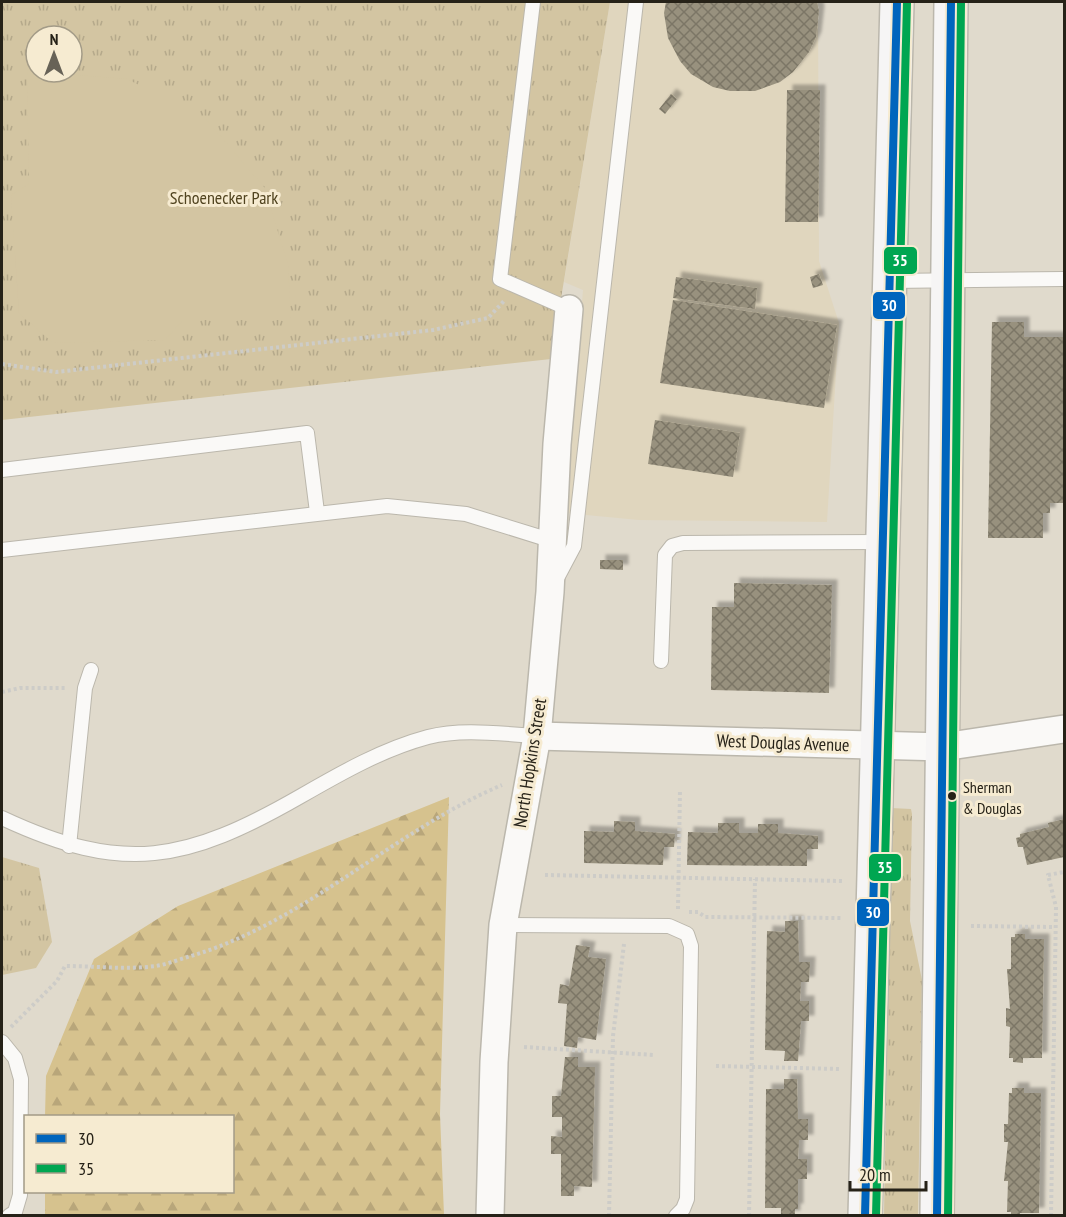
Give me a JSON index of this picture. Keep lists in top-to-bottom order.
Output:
{
  "streets": {
    "street": ["West Douglas Avenue", "North Hopkins Street"]
  },
  "crossings": [
    ["West Douglas Avenue", "North Hopkins Street"]
  ],
  "parks": ["Schoenecker Park"],
  "places": ["Sherman & Douglas"],
  "lines": ["transit line 30", "transit line 35"],
  "legend": ["30", "35"],
  "scale_bar": "20 m",
  "north": "top"
}
